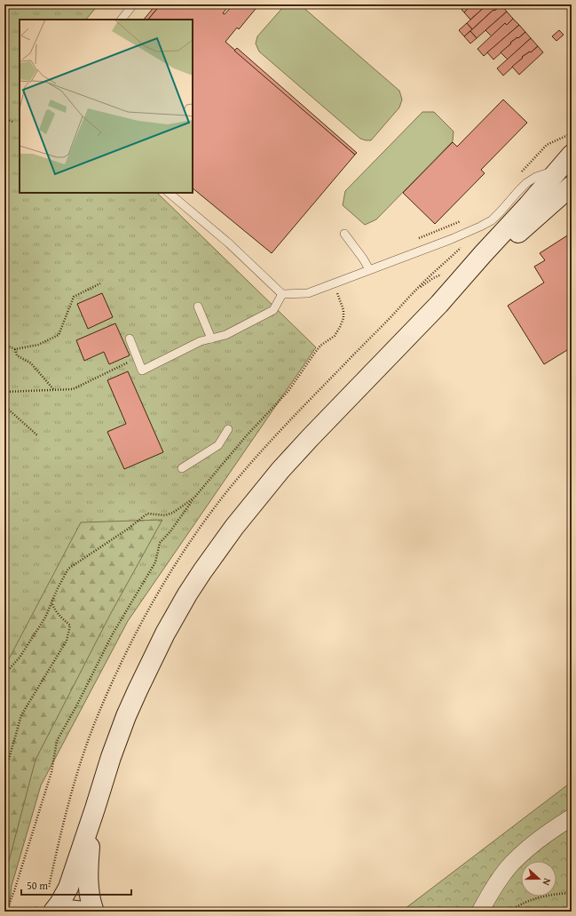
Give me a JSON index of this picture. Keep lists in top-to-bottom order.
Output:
{
  "scale_bar": "50 m",
  "north": "right"
}
